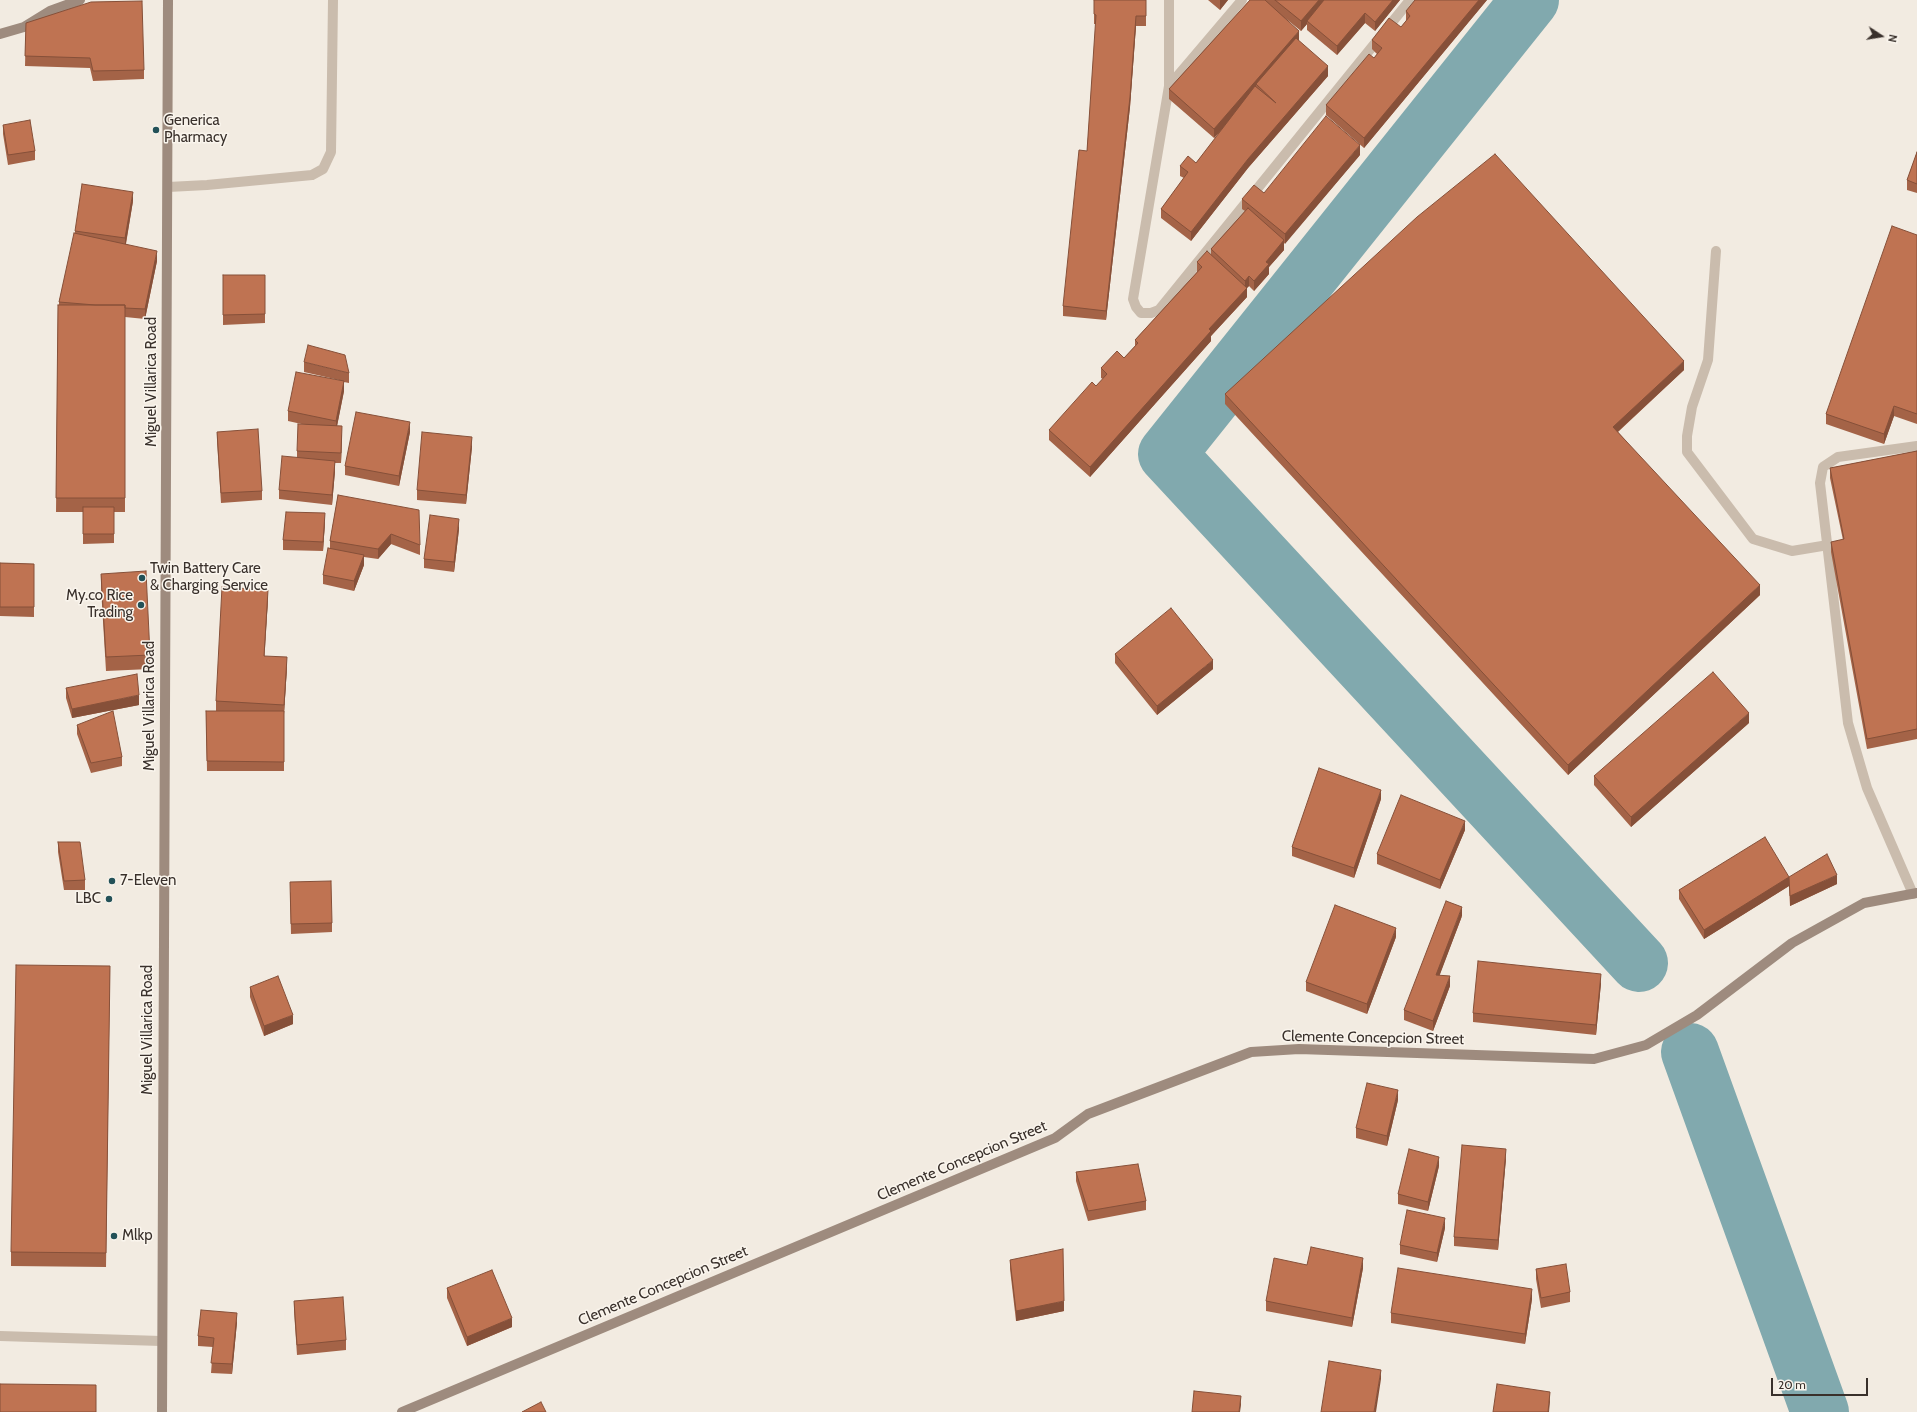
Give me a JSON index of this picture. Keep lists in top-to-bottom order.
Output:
{
  "streets": {
    "street": ["Miguel Villarica Road", "Clemente Concepcion Street"]
  },
  "places": [
    "Generica Pharmacy",
    "Twin Battery Care & Charging Service",
    "My.co Rice Trading",
    "7-Eleven",
    "LBC",
    "Mlkp"
  ],
  "scale_bar": "20 m",
  "north": "right"
}
